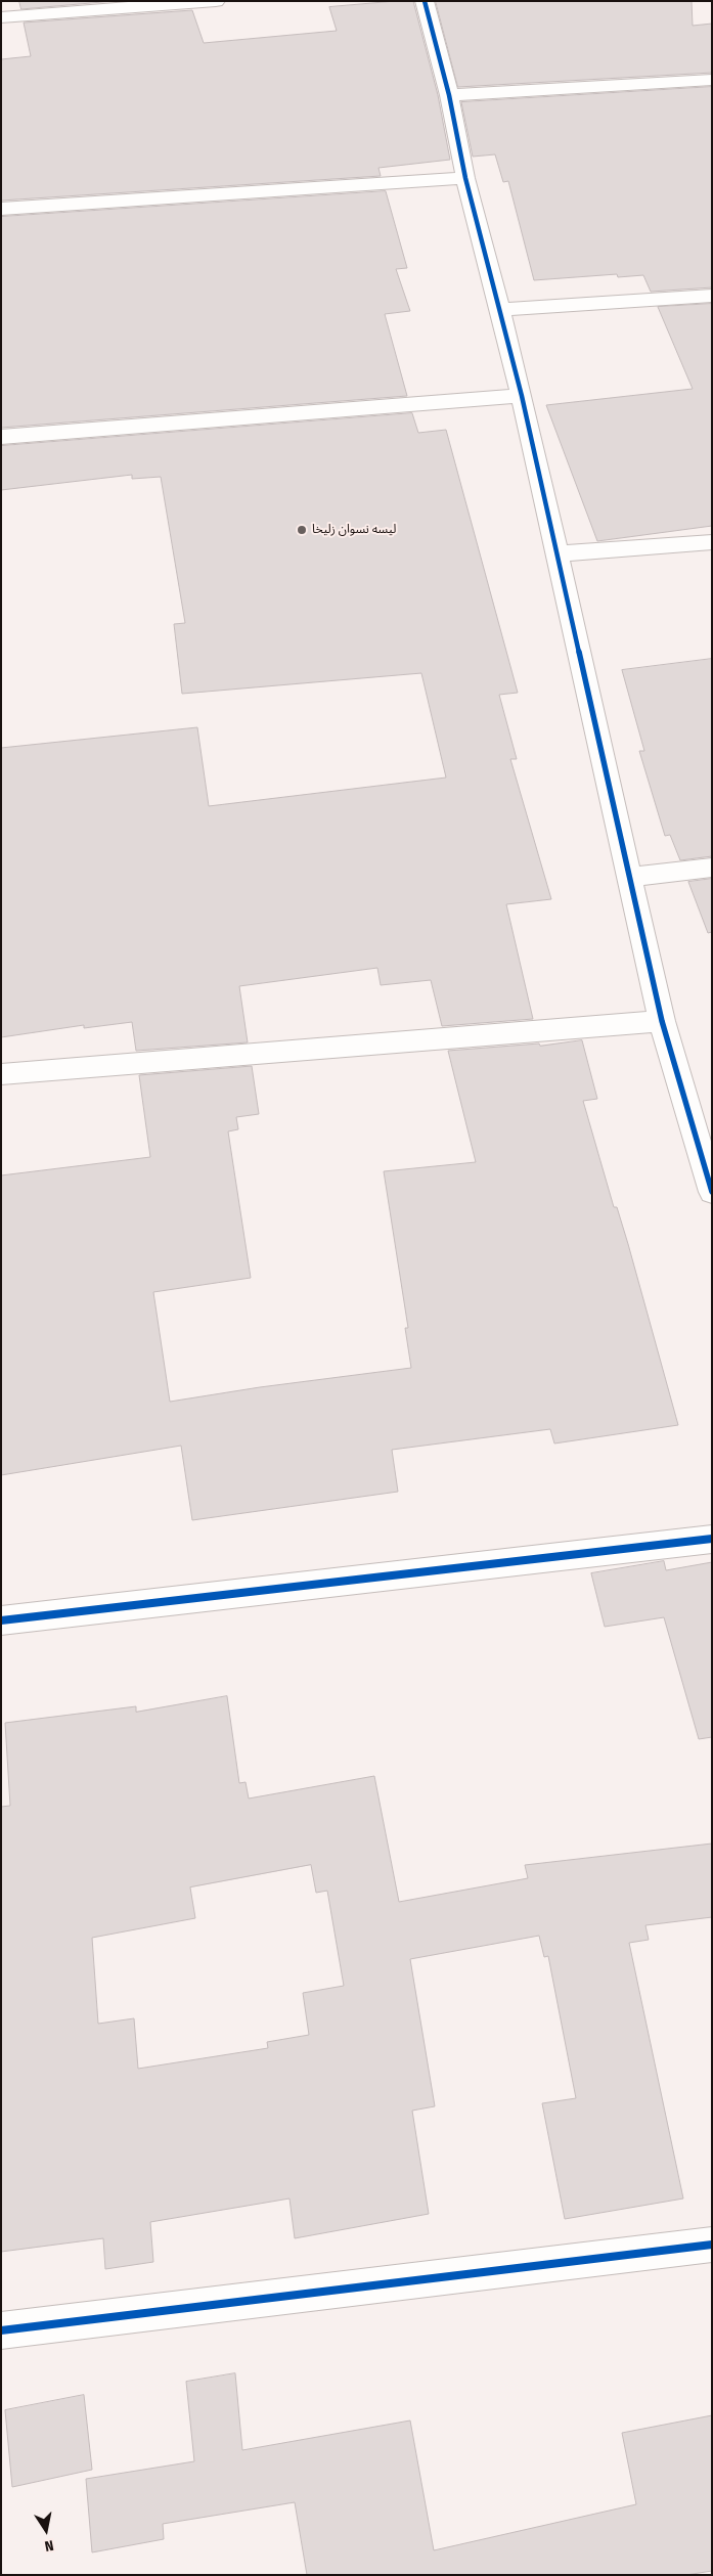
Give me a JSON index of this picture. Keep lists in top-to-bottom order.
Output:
{
  "places": ["لیسه نسوان زلیخا"],
  "north": "bottom"
}
